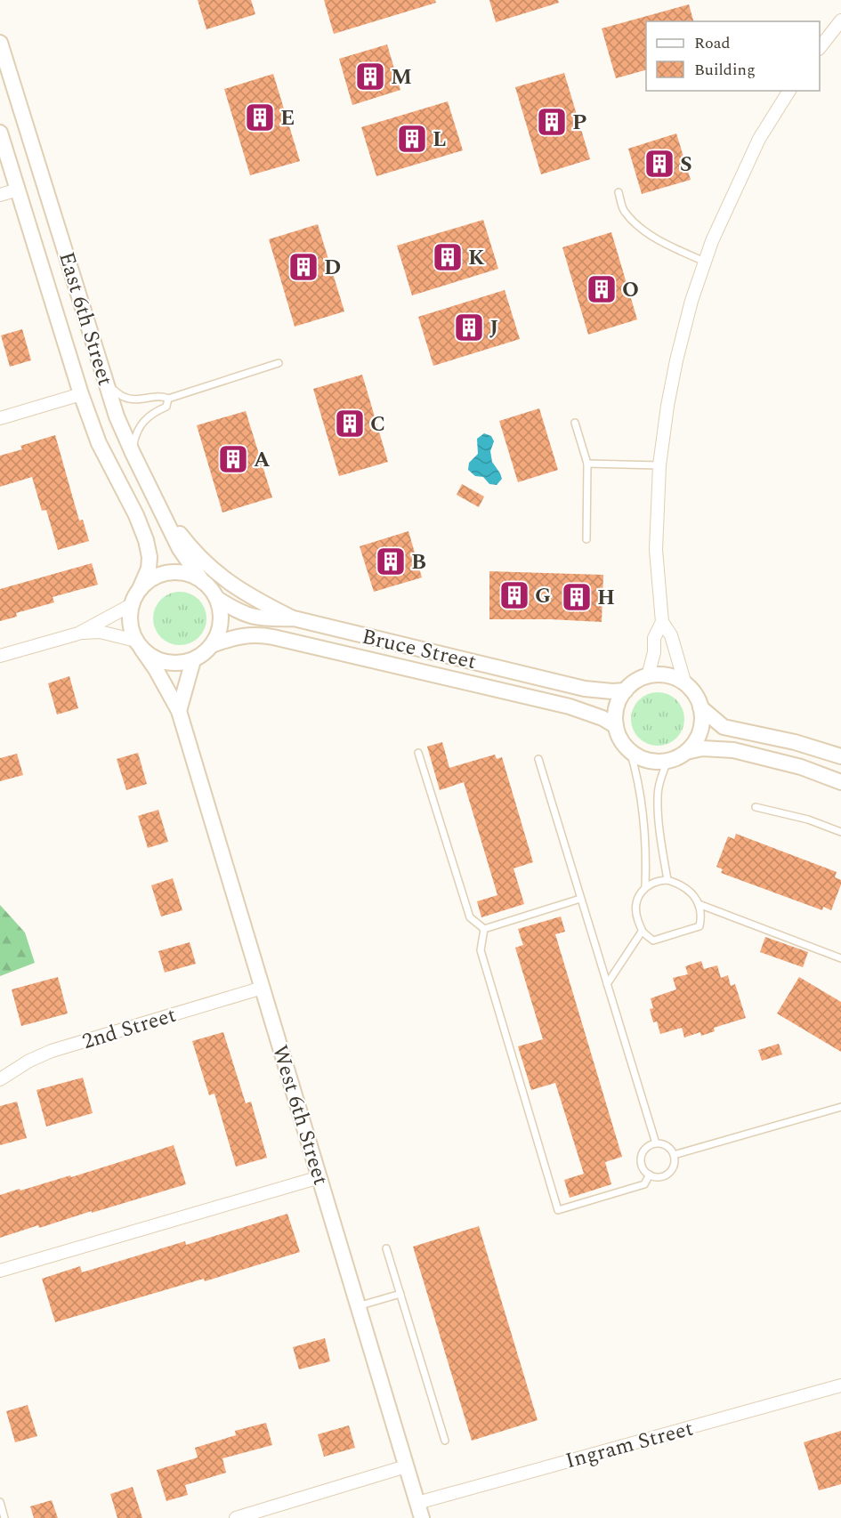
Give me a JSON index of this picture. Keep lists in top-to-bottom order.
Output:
{
  "streets": {
    "street": [
      "East 6th Street",
      "Bruce Street",
      "2nd Street",
      "West 6th Street",
      "Ingram Street"
    ]
  },
  "crossings": [
    ["East 6th Street", "Bruce Street"],
    ["East 6th Street", "West 6th Street"],
    ["Bruce Street", "West 6th Street"],
    ["2nd Street", "West 6th Street"],
    ["West 6th Street", "Ingram Street"]
  ],
  "places": {
    "building": [
      "M",
      "E",
      "P",
      "L",
      "S",
      "K",
      "D",
      "O",
      "J",
      "C",
      "A",
      "B",
      "G",
      "H"
    ]
  },
  "legend": ["Road", "Building"]
}
